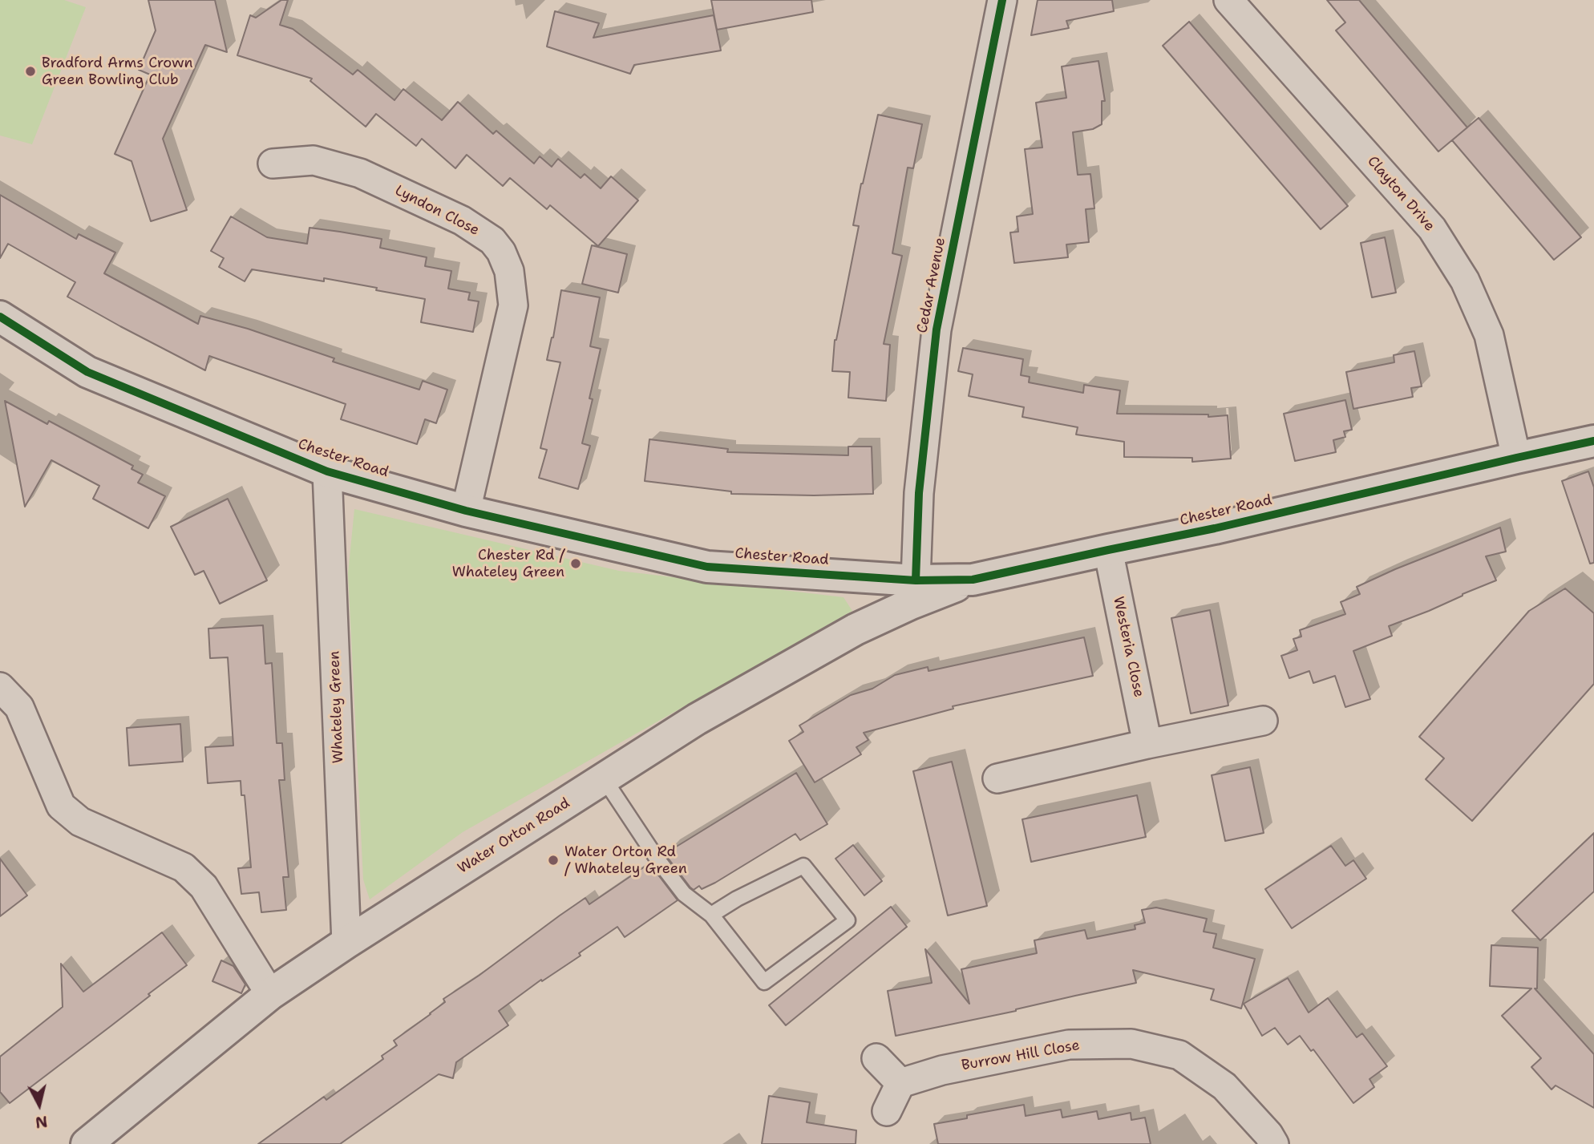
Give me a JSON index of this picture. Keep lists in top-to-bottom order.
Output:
{
  "streets": {
    "main road": ["Chester Road", "Water Orton Road"],
    "street": [
      "Clayton Drive",
      "Lyndon Close",
      "Cedar Avenue",
      "Westeria Close",
      "Whateley Green",
      "Burrow Hill Close"
    ]
  },
  "crossings": [
    ["Clayton Drive", "Chester Road"],
    ["Lyndon Close", "Chester Road"],
    ["Cedar Avenue", "Chester Road"],
    ["Chester Road", "Westeria Close"],
    ["Chester Road", "Whateley Green"],
    ["Chester Road", "Water Orton Road"],
    ["Whateley Green", "Water Orton Road"]
  ],
  "places": ["Bradford Arms Crown Green Bowling Club", "Chester Rd / Whateley Green", "Water Orton Rd / Whateley Green"],
  "north": "bottom"
}
